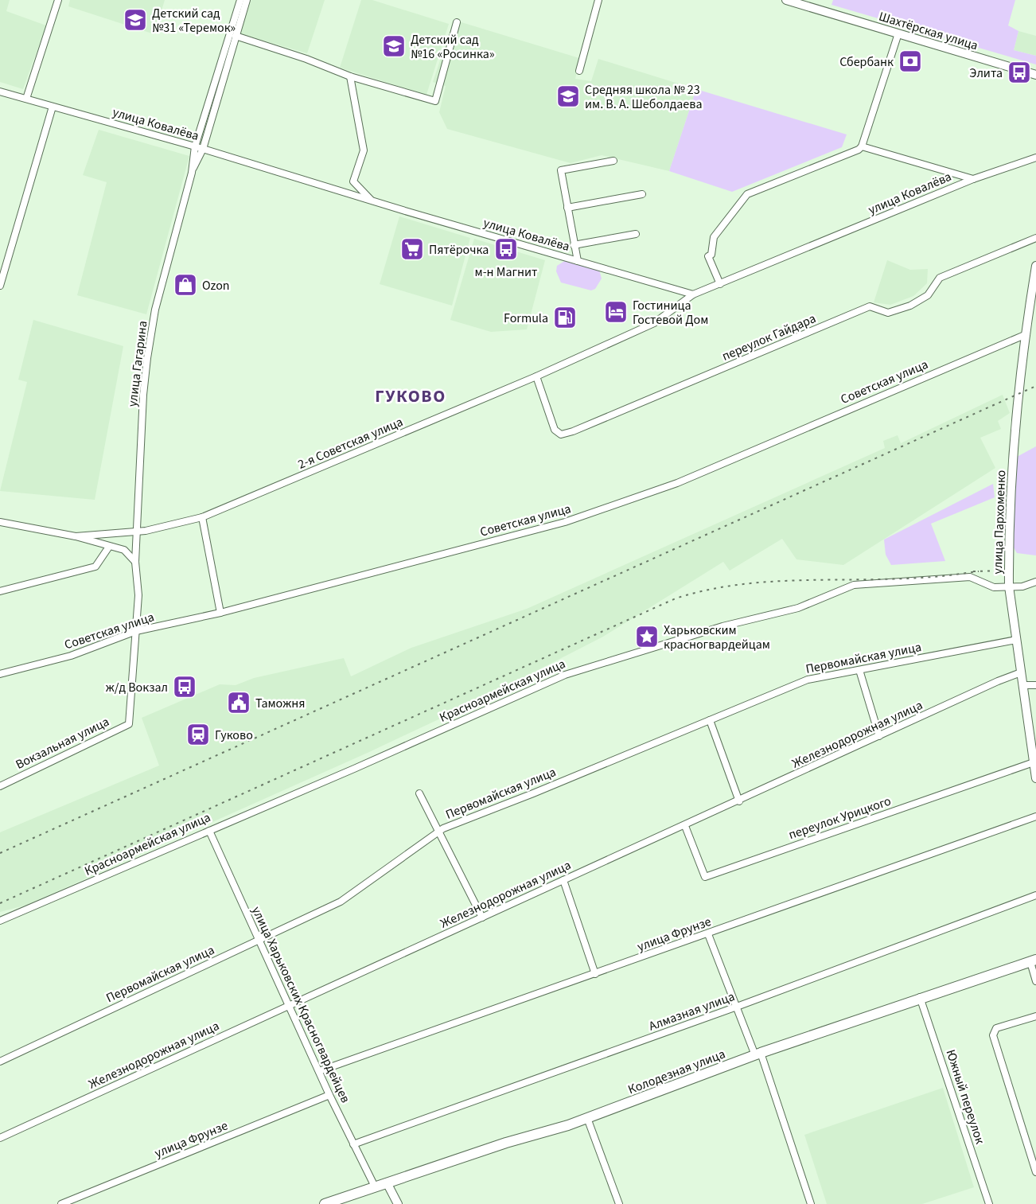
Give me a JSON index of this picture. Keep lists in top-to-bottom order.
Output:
{
  "streets": {
    "main road": ["Колодезная улица"],
    "street": [
      "Шахтёрская улица",
      "улица Ковалёва",
      "переулок Гайдара",
      "улица Гагарина",
      "Советская улица",
      "2-я Советская улица",
      "улица Пархоменко",
      "Первомайская улица",
      "Красноармейская улица",
      "Железнодорожная улица",
      "Вокзальная улица",
      "переулок Урицкого",
      "улица Фрунзе",
      "улица Харьковских Красногвардейцев",
      "Алмазная улица",
      "Южный переулок"
    ]
  },
  "crossings": [
    ["улица Ковалёва", "улица Гагарина"],
    ["улица Ковалёва", "2-я Советская улица"],
    ["переулок Гайдара", "2-я Советская улица"],
    ["улица Гагарина", "Советская улица"],
    ["улица Гагарина", "2-я Советская улица"],
    ["улица Гагарина", "Вокзальная улица"],
    ["Советская улица", "улица Пархоменко"],
    ["Советская улица", "Вокзальная улица"],
    ["улица Пархоменко", "Первомайская улица"],
    ["улица Пархоменко", "Красноармейская улица"],
    ["улица Пархоменко", "Железнодорожная улица"],
    ["улица Пархоменко", "переулок Урицкого"],
    ["Первомайская улица", "улица Харьковских Красногвардейцев"],
    ["Красноармейская улица", "улица Харьковских Красногвардейцев"],
    ["Железнодорожная улица", "переулок Урицкого"],
    ["Железнодорожная улица", "улица Харьковских Красногвардейцев"],
    ["улица Фрунзе", "улица Харьковских Красногвардейцев"],
    ["улица Харьковских Красногвардейцев", "Алмазная улица"],
    ["улица Харьковских Красногвардейцев", "Колодезная улица"],
    ["Колодезная улица", "Южный переулок"]
  ],
  "districts": ["ГУКОВО"],
  "places": {
    "school or university": ["Детский сад №31 «Теремок»", "Детский сад №16 «Росинка»", "Средняя школа № 23 им. В. А. Шеболдаева"],
    "bank": ["Сбербанк"],
    "bus stop": ["Элита", "м-н Магнит", "ж/д Вокзал"],
    "supermarket": ["Пятёрочка"],
    "shop": ["Ozon"],
    "hotel": ["Гостиница Гостевой Дом"],
    "fuel station": ["Formula"],
    "place": ["Харьковским красногвардейцам"],
    "public building": ["Таможня"],
    "station": ["Гуково"]
  }
}
